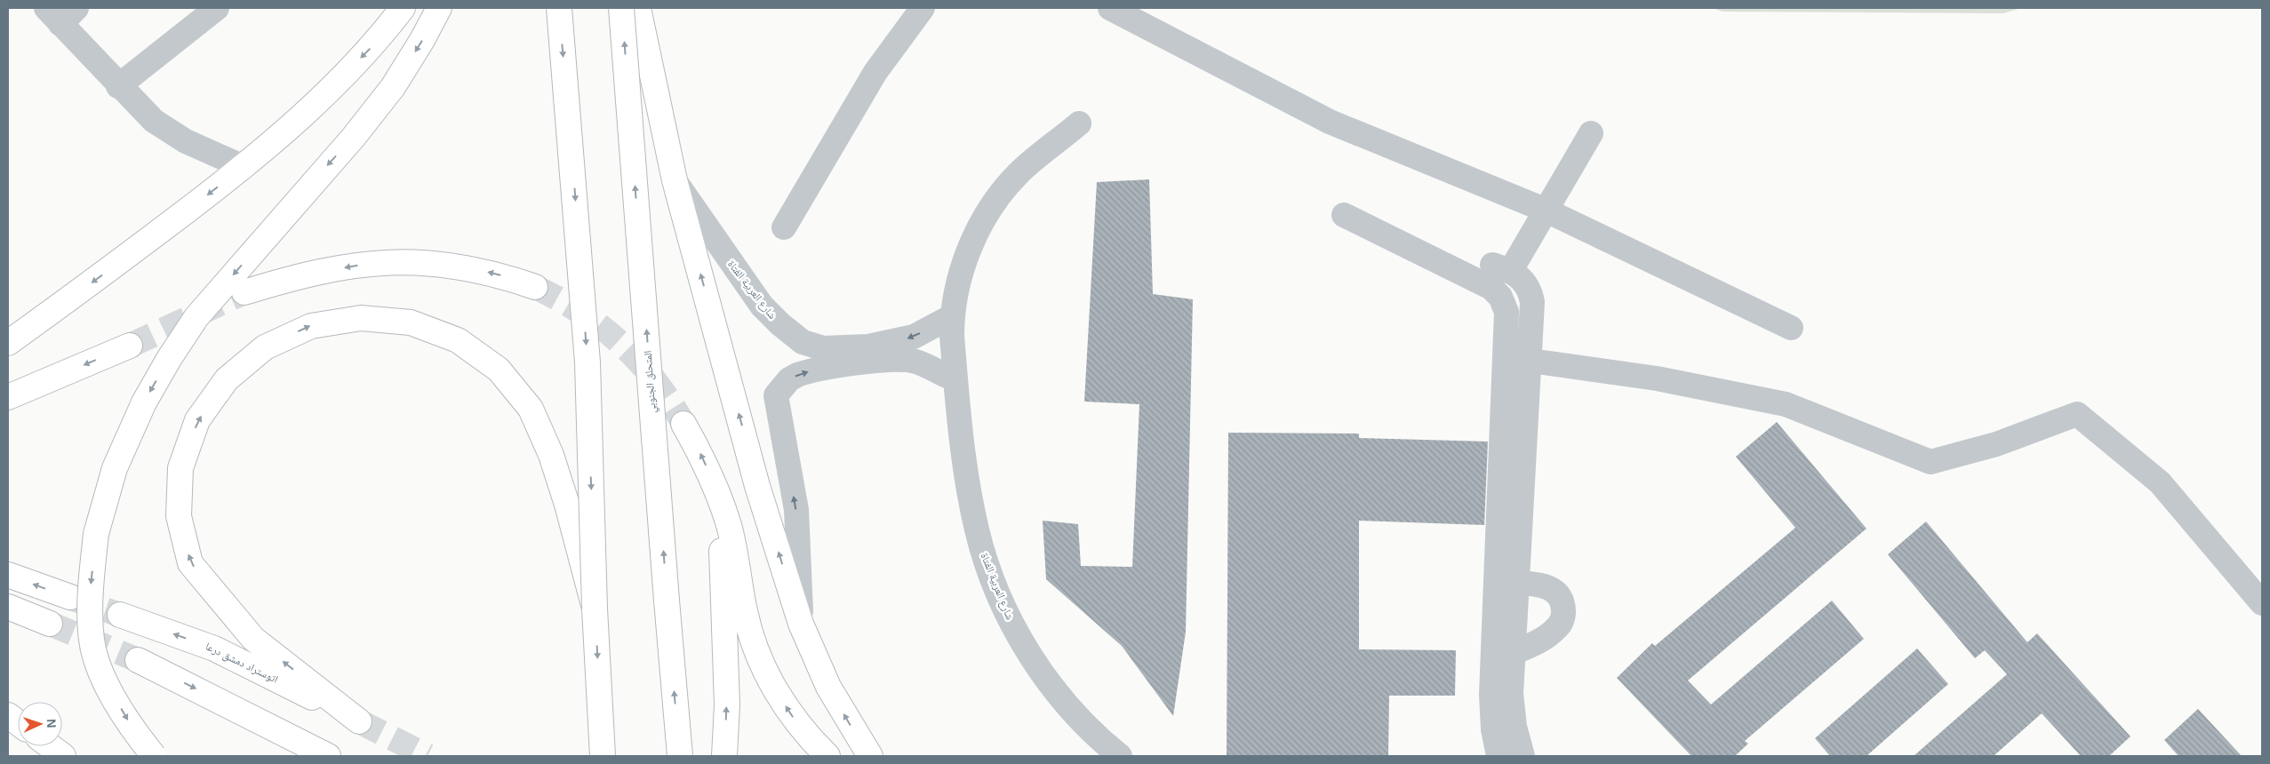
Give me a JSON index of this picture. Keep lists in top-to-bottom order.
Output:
{
  "streets": {
    "highway": ["المتحلق الجنوبي", "اتوستراد دمشق درعا"],
    "street": ["شارع العربية الفتاة"]
  },
  "north": "right"
}
